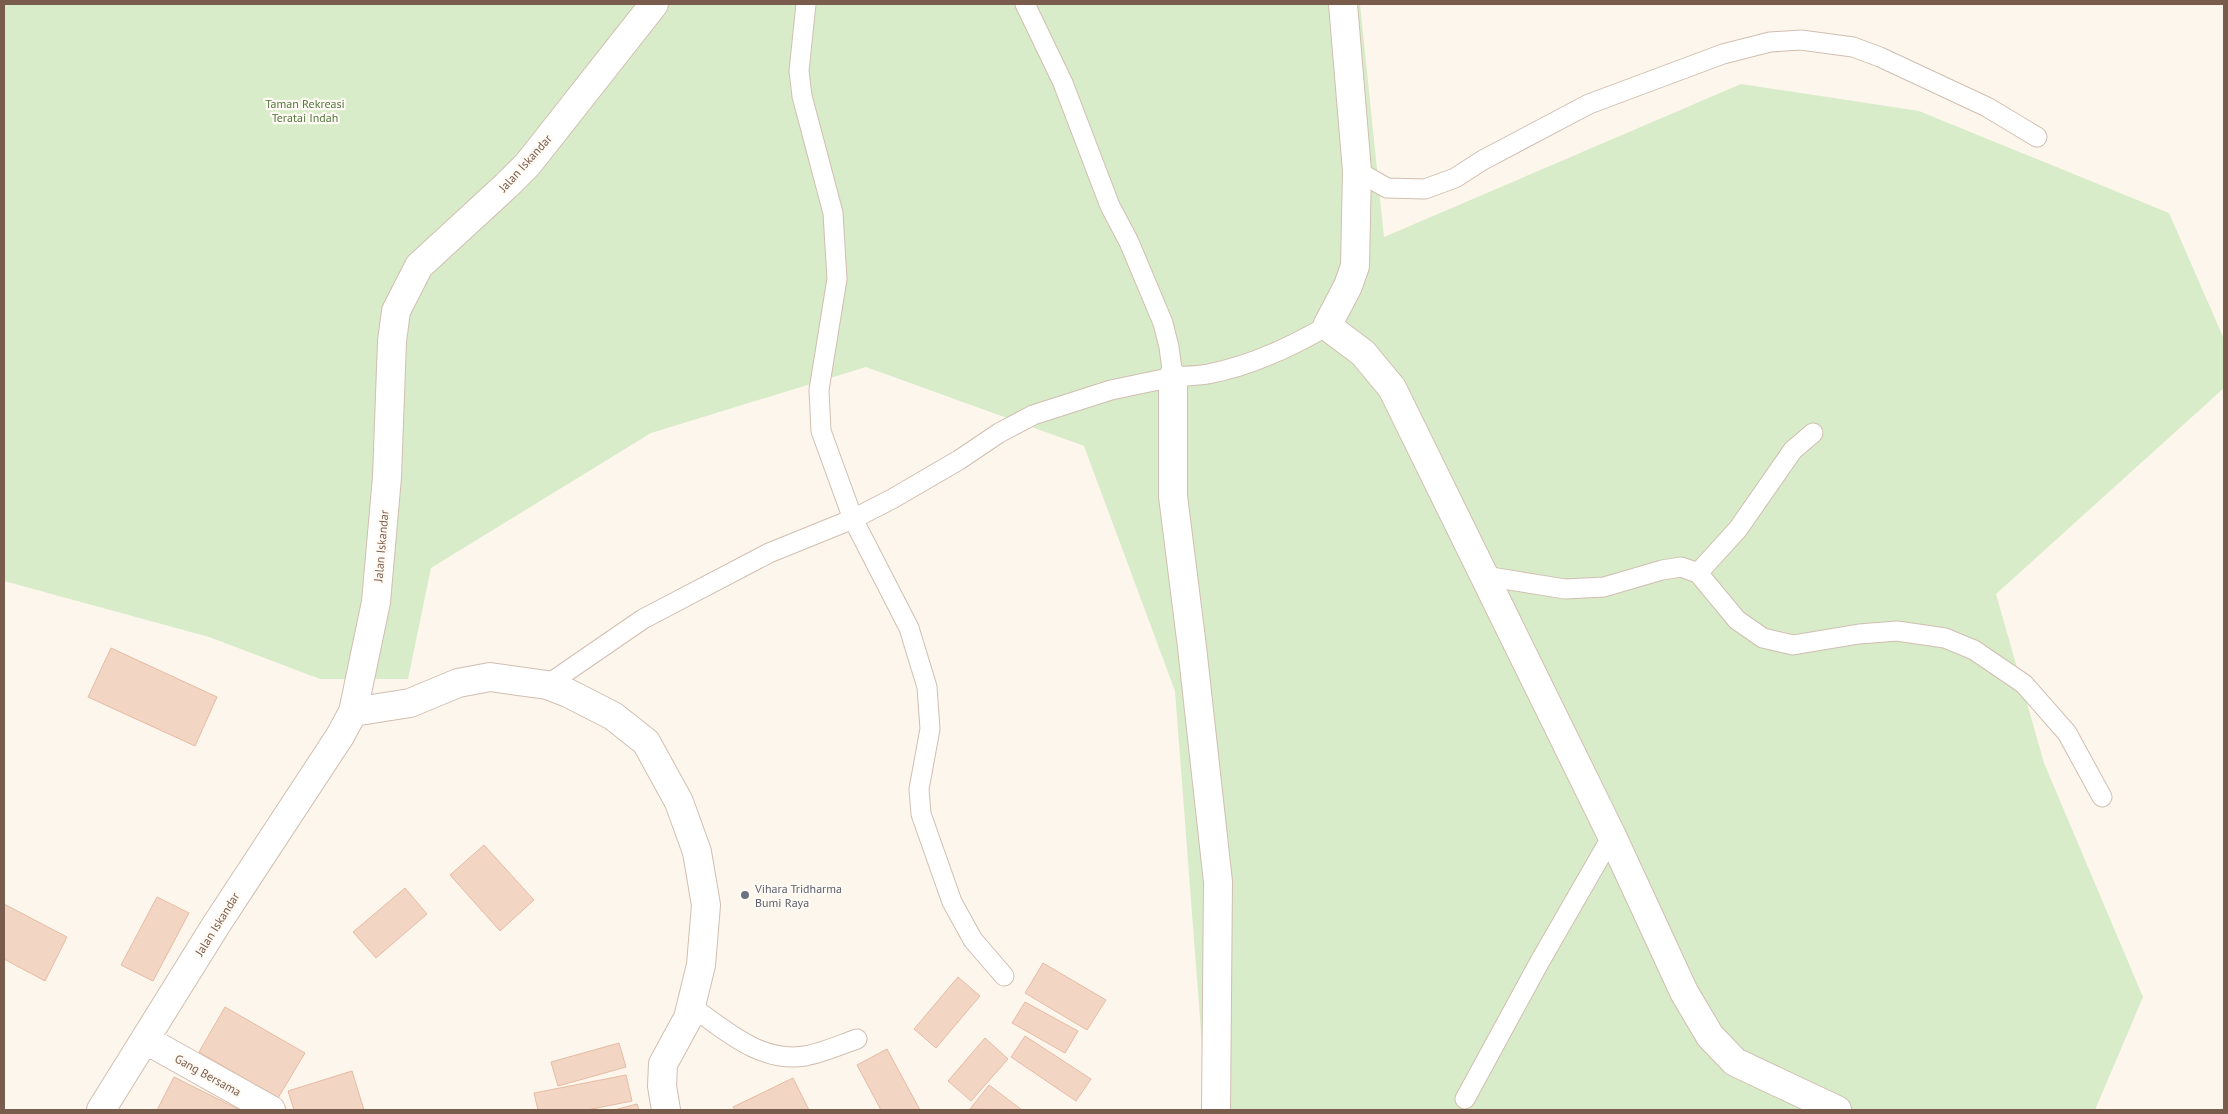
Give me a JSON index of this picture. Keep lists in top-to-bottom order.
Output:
{
  "streets": {
    "street": ["Jalan Iskandar", "Gang Bersama"]
  },
  "crossings": [
    ["Jalan Iskandar", "Gang Bersama"]
  ],
  "parks": ["Taman Rekreasi Teratai Indah"],
  "places": ["Vihara Tridharma Bumi Raya"]
}
